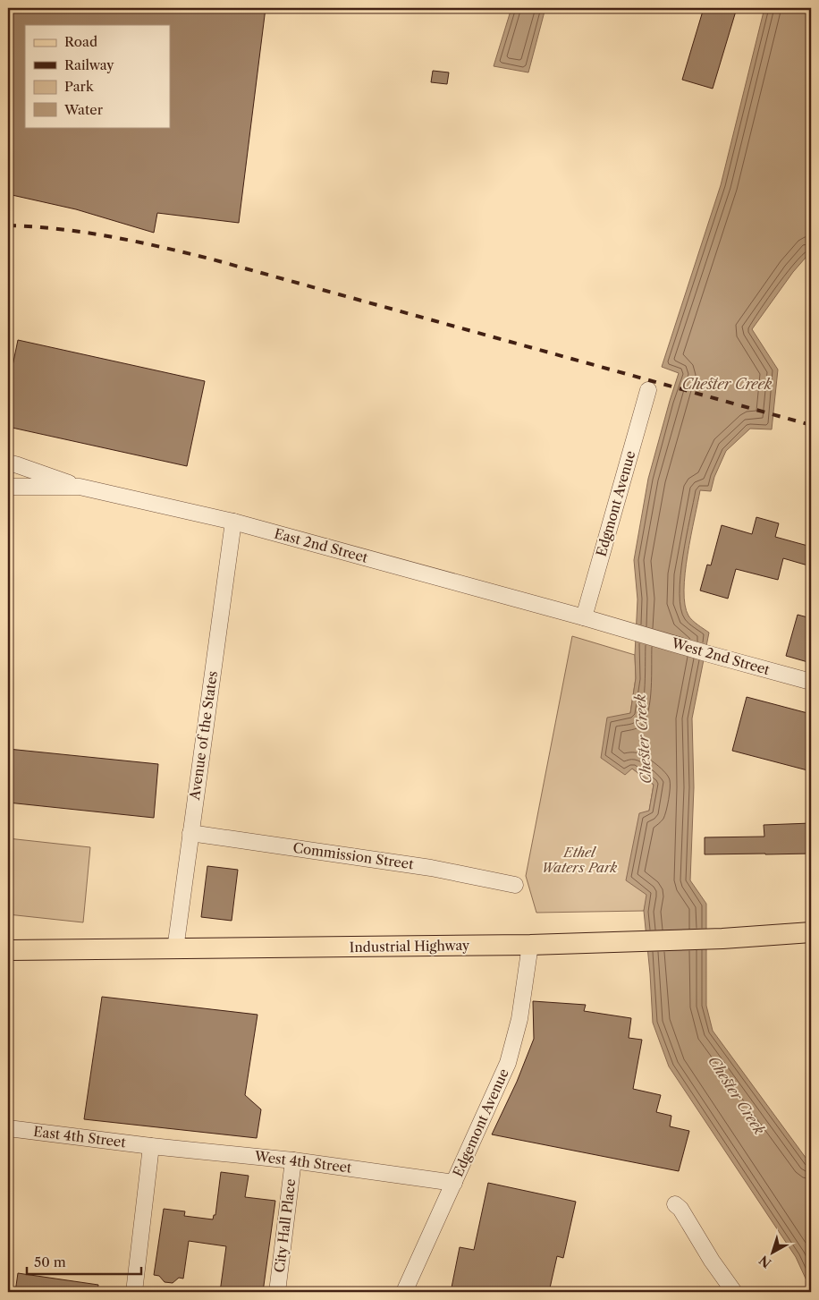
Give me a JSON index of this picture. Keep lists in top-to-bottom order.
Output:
{
  "streets": {
    "main road": ["Industrial Highway"],
    "street": [
      "Edgmont Avenue",
      "East 2nd Street",
      "West 2nd Street",
      "Avenue of the States",
      "Commission Street",
      "Edgemont Avenue",
      "East 4th Street",
      "West 4th Street",
      "City Hall Place"
    ]
  },
  "crossings": [
    ["Edgmont Avenue", "East 2nd Street"],
    ["East 2nd Street", "West 2nd Street"],
    ["East 2nd Street", "Avenue of the States"],
    ["Avenue of the States", "Commission Street"],
    ["Avenue of the States", "Industrial Highway"],
    ["Industrial Highway", "Edgemont Avenue"],
    ["Edgemont Avenue", "West 4th Street"],
    ["East 4th Street", "West 4th Street"],
    ["West 4th Street", "City Hall Place"]
  ],
  "water": ["Chester Creek"],
  "parks": ["Ethel Waters Park"],
  "legend": [
    "Road",
    "Railway",
    "Park",
    "Water"
  ],
  "scale_bar": "50 m",
  "north": "bottom left"
}
